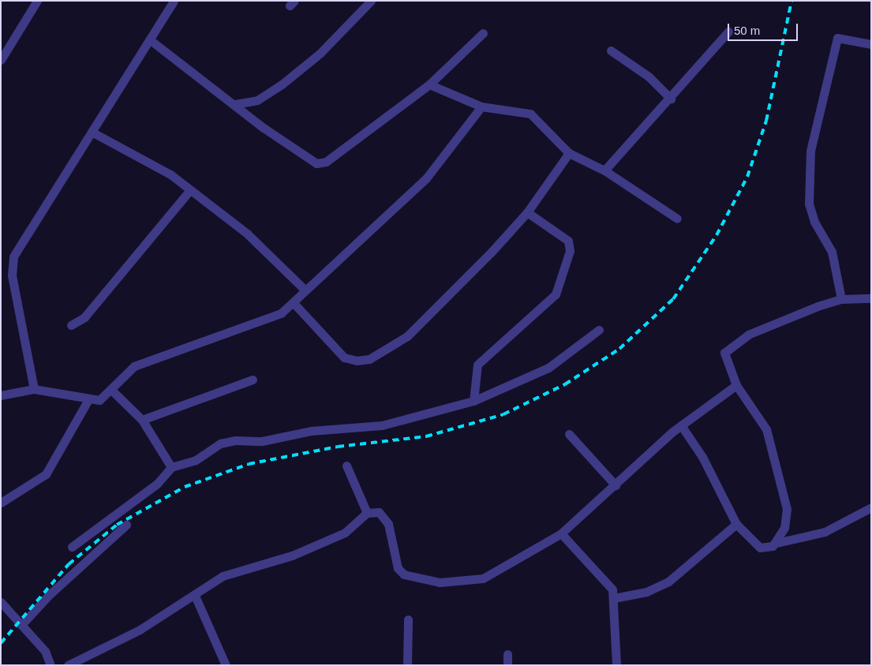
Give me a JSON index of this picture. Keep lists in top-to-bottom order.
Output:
{
  "scale_bar": "50 m"
}
